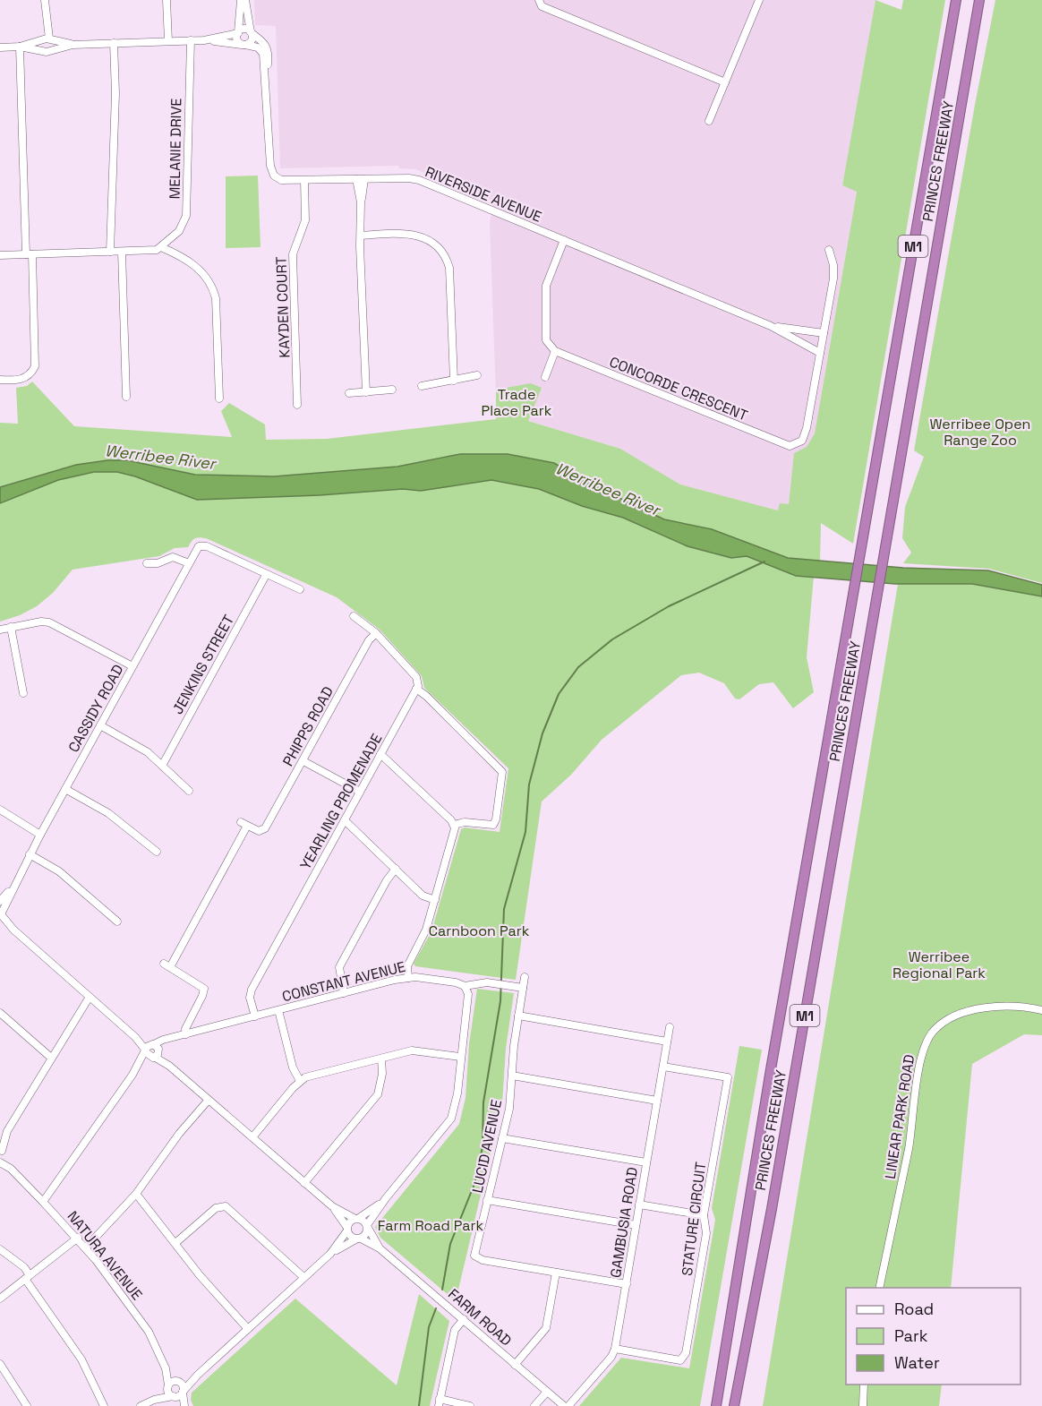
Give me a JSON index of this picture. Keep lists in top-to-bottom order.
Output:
{
  "streets": {
    "highway": ["PRINCES FREEWAY", "M1"],
    "street": [
      "MELANIE DRIVE",
      "RIVERSIDE AVENUE",
      "KAYDEN COURT",
      "CONCORDE CRESCENT",
      "JENKINS STREET",
      "CASSIDY ROAD",
      "PHIPPS ROAD",
      "YEARLING PROMENADE",
      "CONSTANT AVENUE",
      "LINEAR PARK ROAD",
      "LUCID AVENUE",
      "STATURE CIRCUIT",
      "GAMBUSIA ROAD",
      "NATURA AVENUE",
      "FARM ROAD"
    ]
  },
  "crossings": [
    ["RIVERSIDE AVENUE", "KAYDEN COURT"],
    ["RIVERSIDE AVENUE", "CONCORDE CRESCENT"],
    ["JENKINS STREET", "CASSIDY ROAD"],
    ["PHIPPS ROAD", "CONSTANT AVENUE"],
    ["YEARLING PROMENADE", "CONSTANT AVENUE"],
    ["CONSTANT AVENUE", "LUCID AVENUE"],
    ["STATURE CIRCUIT", "GAMBUSIA ROAD"]
  ],
  "water": ["Werribee River"],
  "parks": [
    "Trade Place Park",
    "Werribee Open Range Zoo",
    "Carnboon Park",
    "Werribee Regional Park",
    "Farm Road Park"
  ],
  "legend": ["Road", "Park", "Water"]
}
